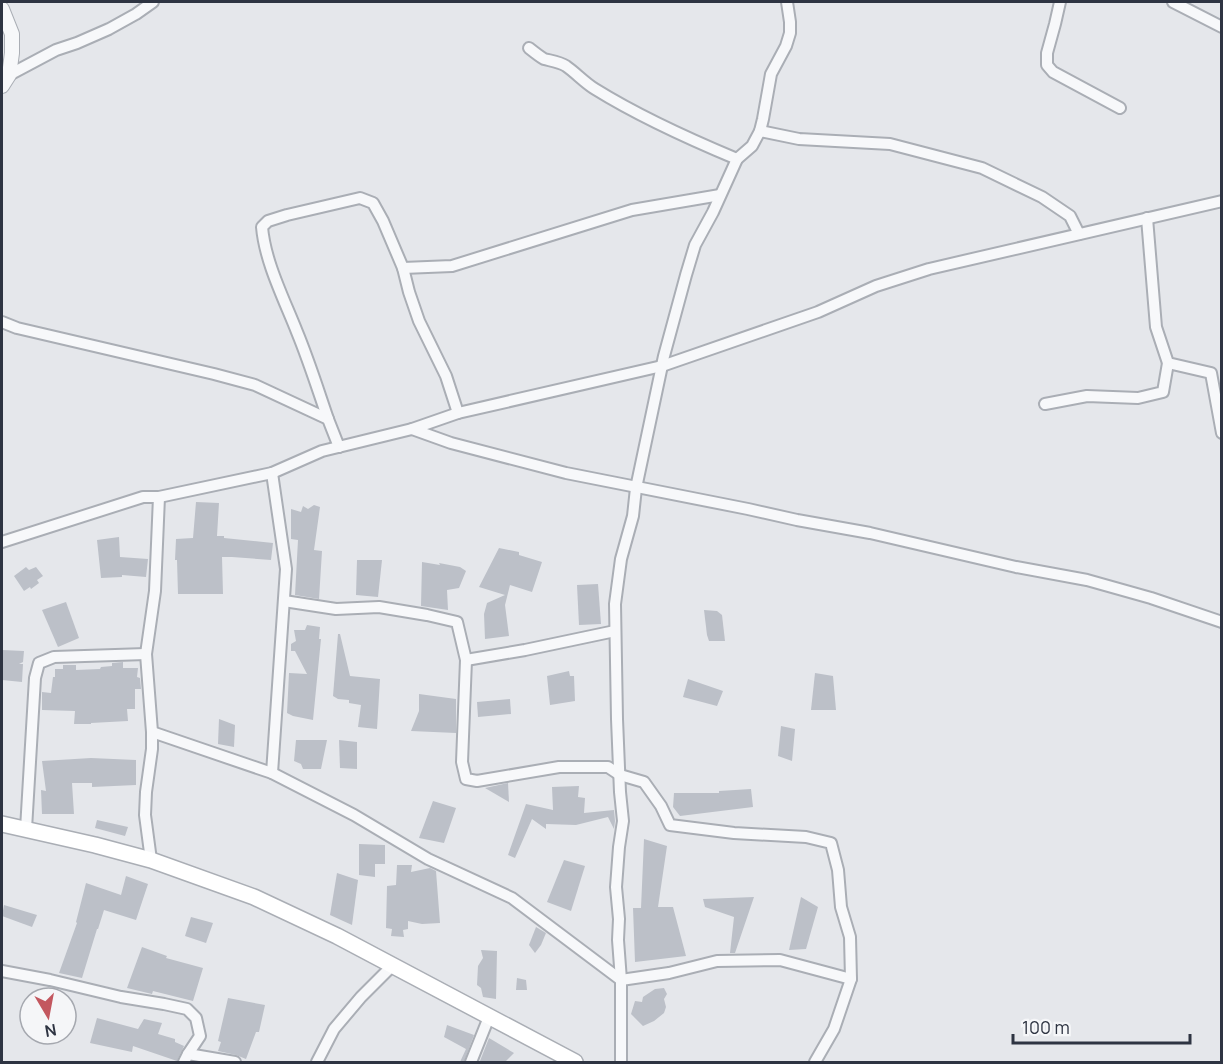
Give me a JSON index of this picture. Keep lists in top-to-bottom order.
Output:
{
  "scale_bar": "100 m",
  "north": "bottom"
}
